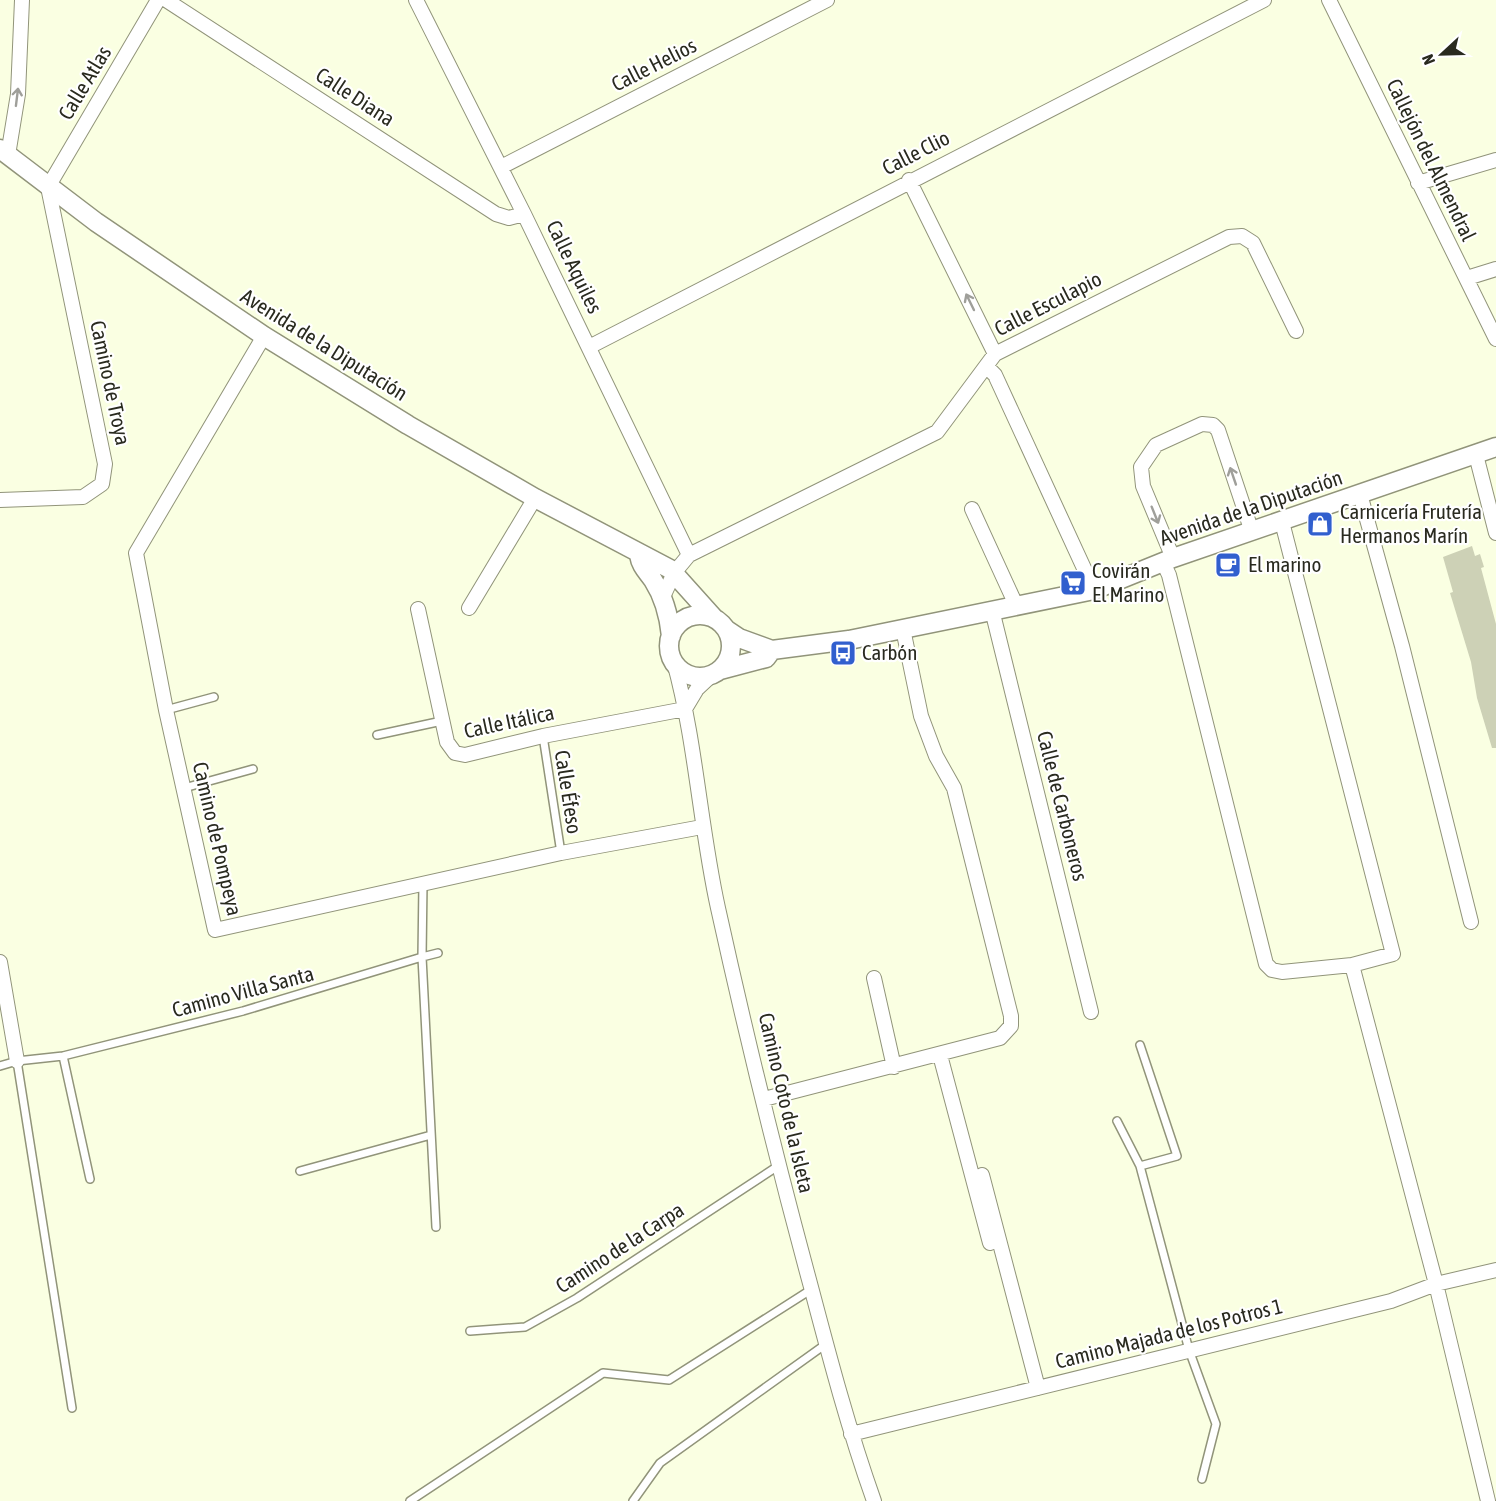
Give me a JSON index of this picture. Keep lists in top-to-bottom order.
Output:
{
  "streets": {
    "street": [
      "Calle Helios",
      "Calle Atlas",
      "Calle Diana",
      "Calle Clio",
      "Callejón del Almendral",
      "Calle Aquiles",
      "Calle Esculapio",
      "Avenida de la Diputación",
      "Camino de Troya",
      "Calle Itálica",
      "Calle de Carboneros",
      "Camino de Pompeya",
      "Camino Coto de la Isleta",
      "Camino Majada de los Potros 1"
    ],
    "lane": ["Calle Éfeso", "Camino Villa Santa", "Camino de la Carpa"]
  },
  "crossings": [
    ["Calle Helios", "Calle Aquiles"],
    ["Calle Atlas", "Avenida de la Diputación"],
    ["Calle Atlas", "Camino de Troya"],
    ["Calle Diana", "Calle Aquiles"],
    ["Calle Clio", "Calle Aquiles"],
    ["Calle Aquiles", "Calle Esculapio"],
    ["Calle Esculapio", "Avenida de la Diputación"],
    ["Avenida de la Diputación", "Camino de Troya"],
    ["Avenida de la Diputación", "Calle de Carboneros"],
    ["Avenida de la Diputación", "Camino de Pompeya"],
    ["Avenida de la Diputación", "Camino Coto de la Isleta"],
    ["Calle Itálica", "Calle Éfeso"],
    ["Calle Itálica", "Camino Coto de la Isleta"],
    ["Calle Éfeso", "Camino de Pompeya"],
    ["Camino de Pompeya", "Camino Coto de la Isleta"],
    ["Camino Coto de la Isleta", "Camino de la Carpa"],
    ["Camino Coto de la Isleta", "Camino Majada de los Potros 1"]
  ],
  "places": {
    "shop": ["Carnicería Frutería Hermanos Marín"],
    "cafe": ["El marino"],
    "supermarket": ["Covirán El Marino"],
    "bus stop": ["Carbón"]
  },
  "north": "left"
}
